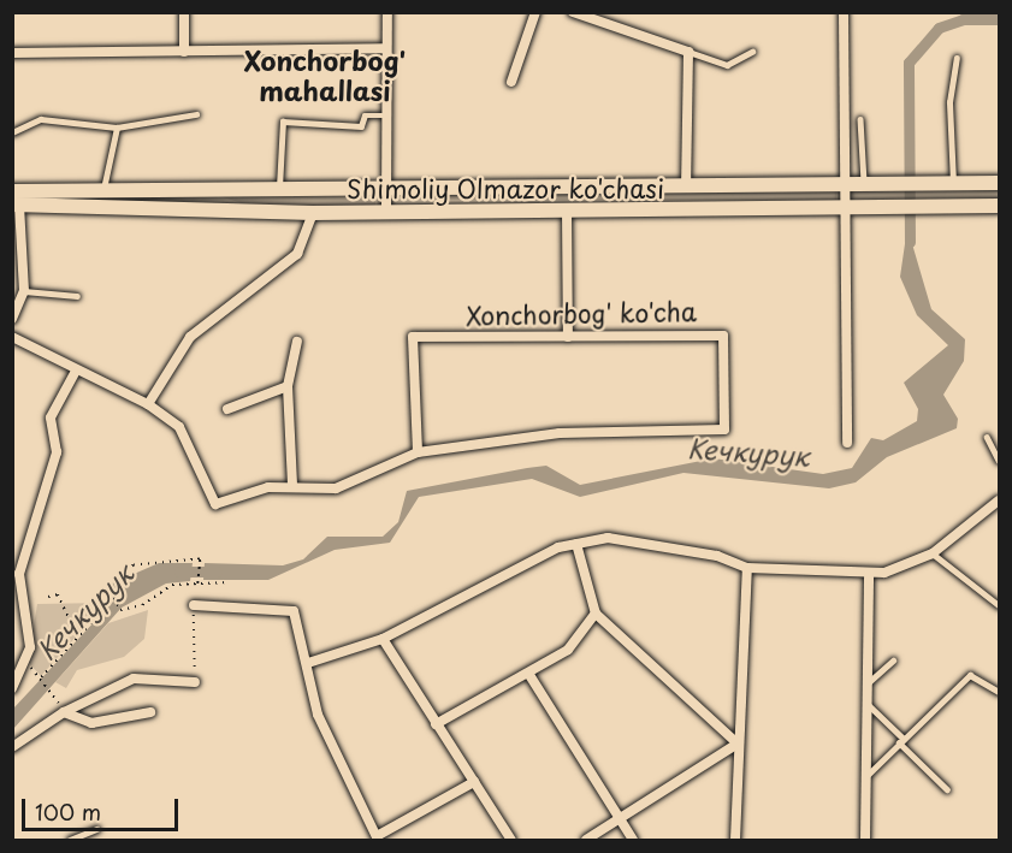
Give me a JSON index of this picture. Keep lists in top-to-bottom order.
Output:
{
  "streets": {
    "main road": ["Shimoliy Olmazor ko'chasi"],
    "street": ["Xonchorbog' ko'cha"]
  },
  "districts": ["Xonchorbog' mahallasi"],
  "water": ["Кечкурук"],
  "scale_bar": "100 m"
}
